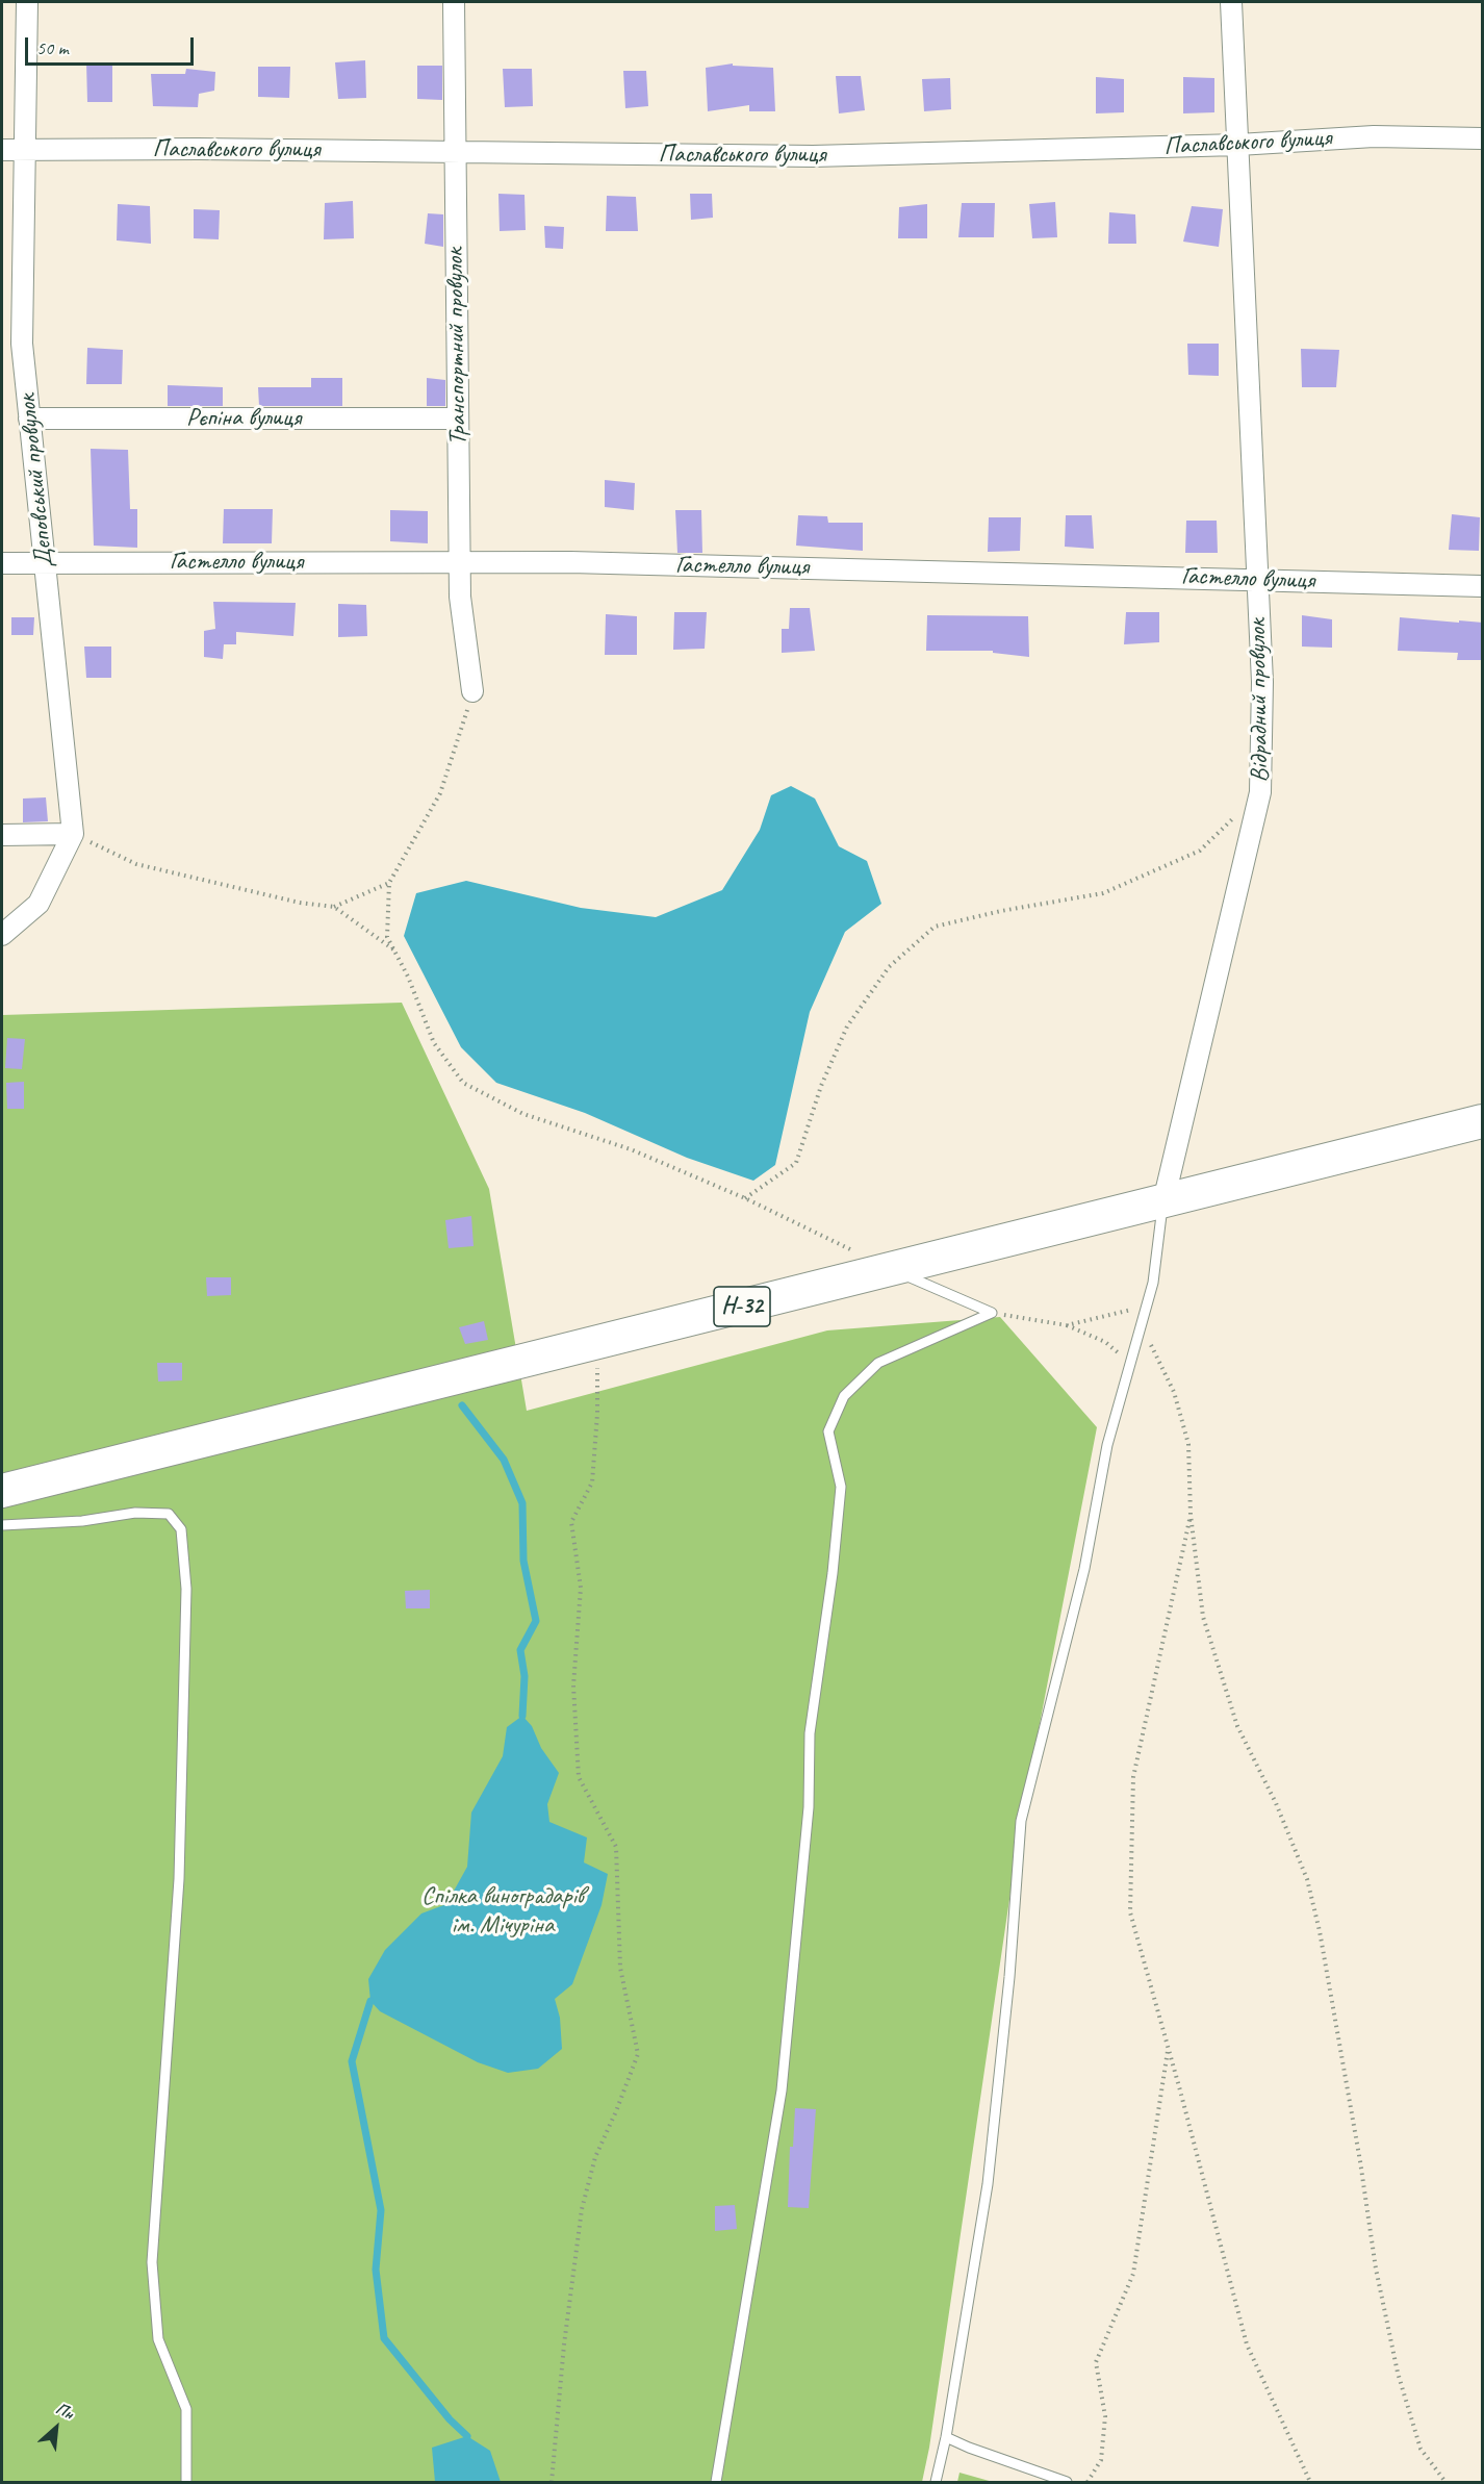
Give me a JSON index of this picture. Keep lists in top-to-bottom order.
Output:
{
  "streets": {
    "main road": ["Н-32"],
    "street": [
      "Паславського вулиця",
      "Транспортний провулок",
      "Рєпіна вулиця",
      "Деповський провулок",
      "Гастелло вулиця",
      "Відрадний провулок"
    ]
  },
  "crossings": [
    ["Паславського вулиця", "Транспортний провулок"],
    ["Паславського вулиця", "Деповський провулок"],
    ["Паславського вулиця", "Відрадний провулок"],
    ["Транспортний провулок", "Рєпіна вулиця"],
    ["Транспортний провулок", "Гастелло вулиця"],
    ["Рєпіна вулиця", "Деповський провулок"],
    ["Деповський провулок", "Гастелло вулиця"],
    ["Гастелло вулиця", "Відрадний провулок"],
    ["Відрадний провулок", "Н-32"]
  ],
  "parks": ["Спілка виноградарів ім. Мічуріна"],
  "scale_bar": "50 m",
  "north": "top right"
}
